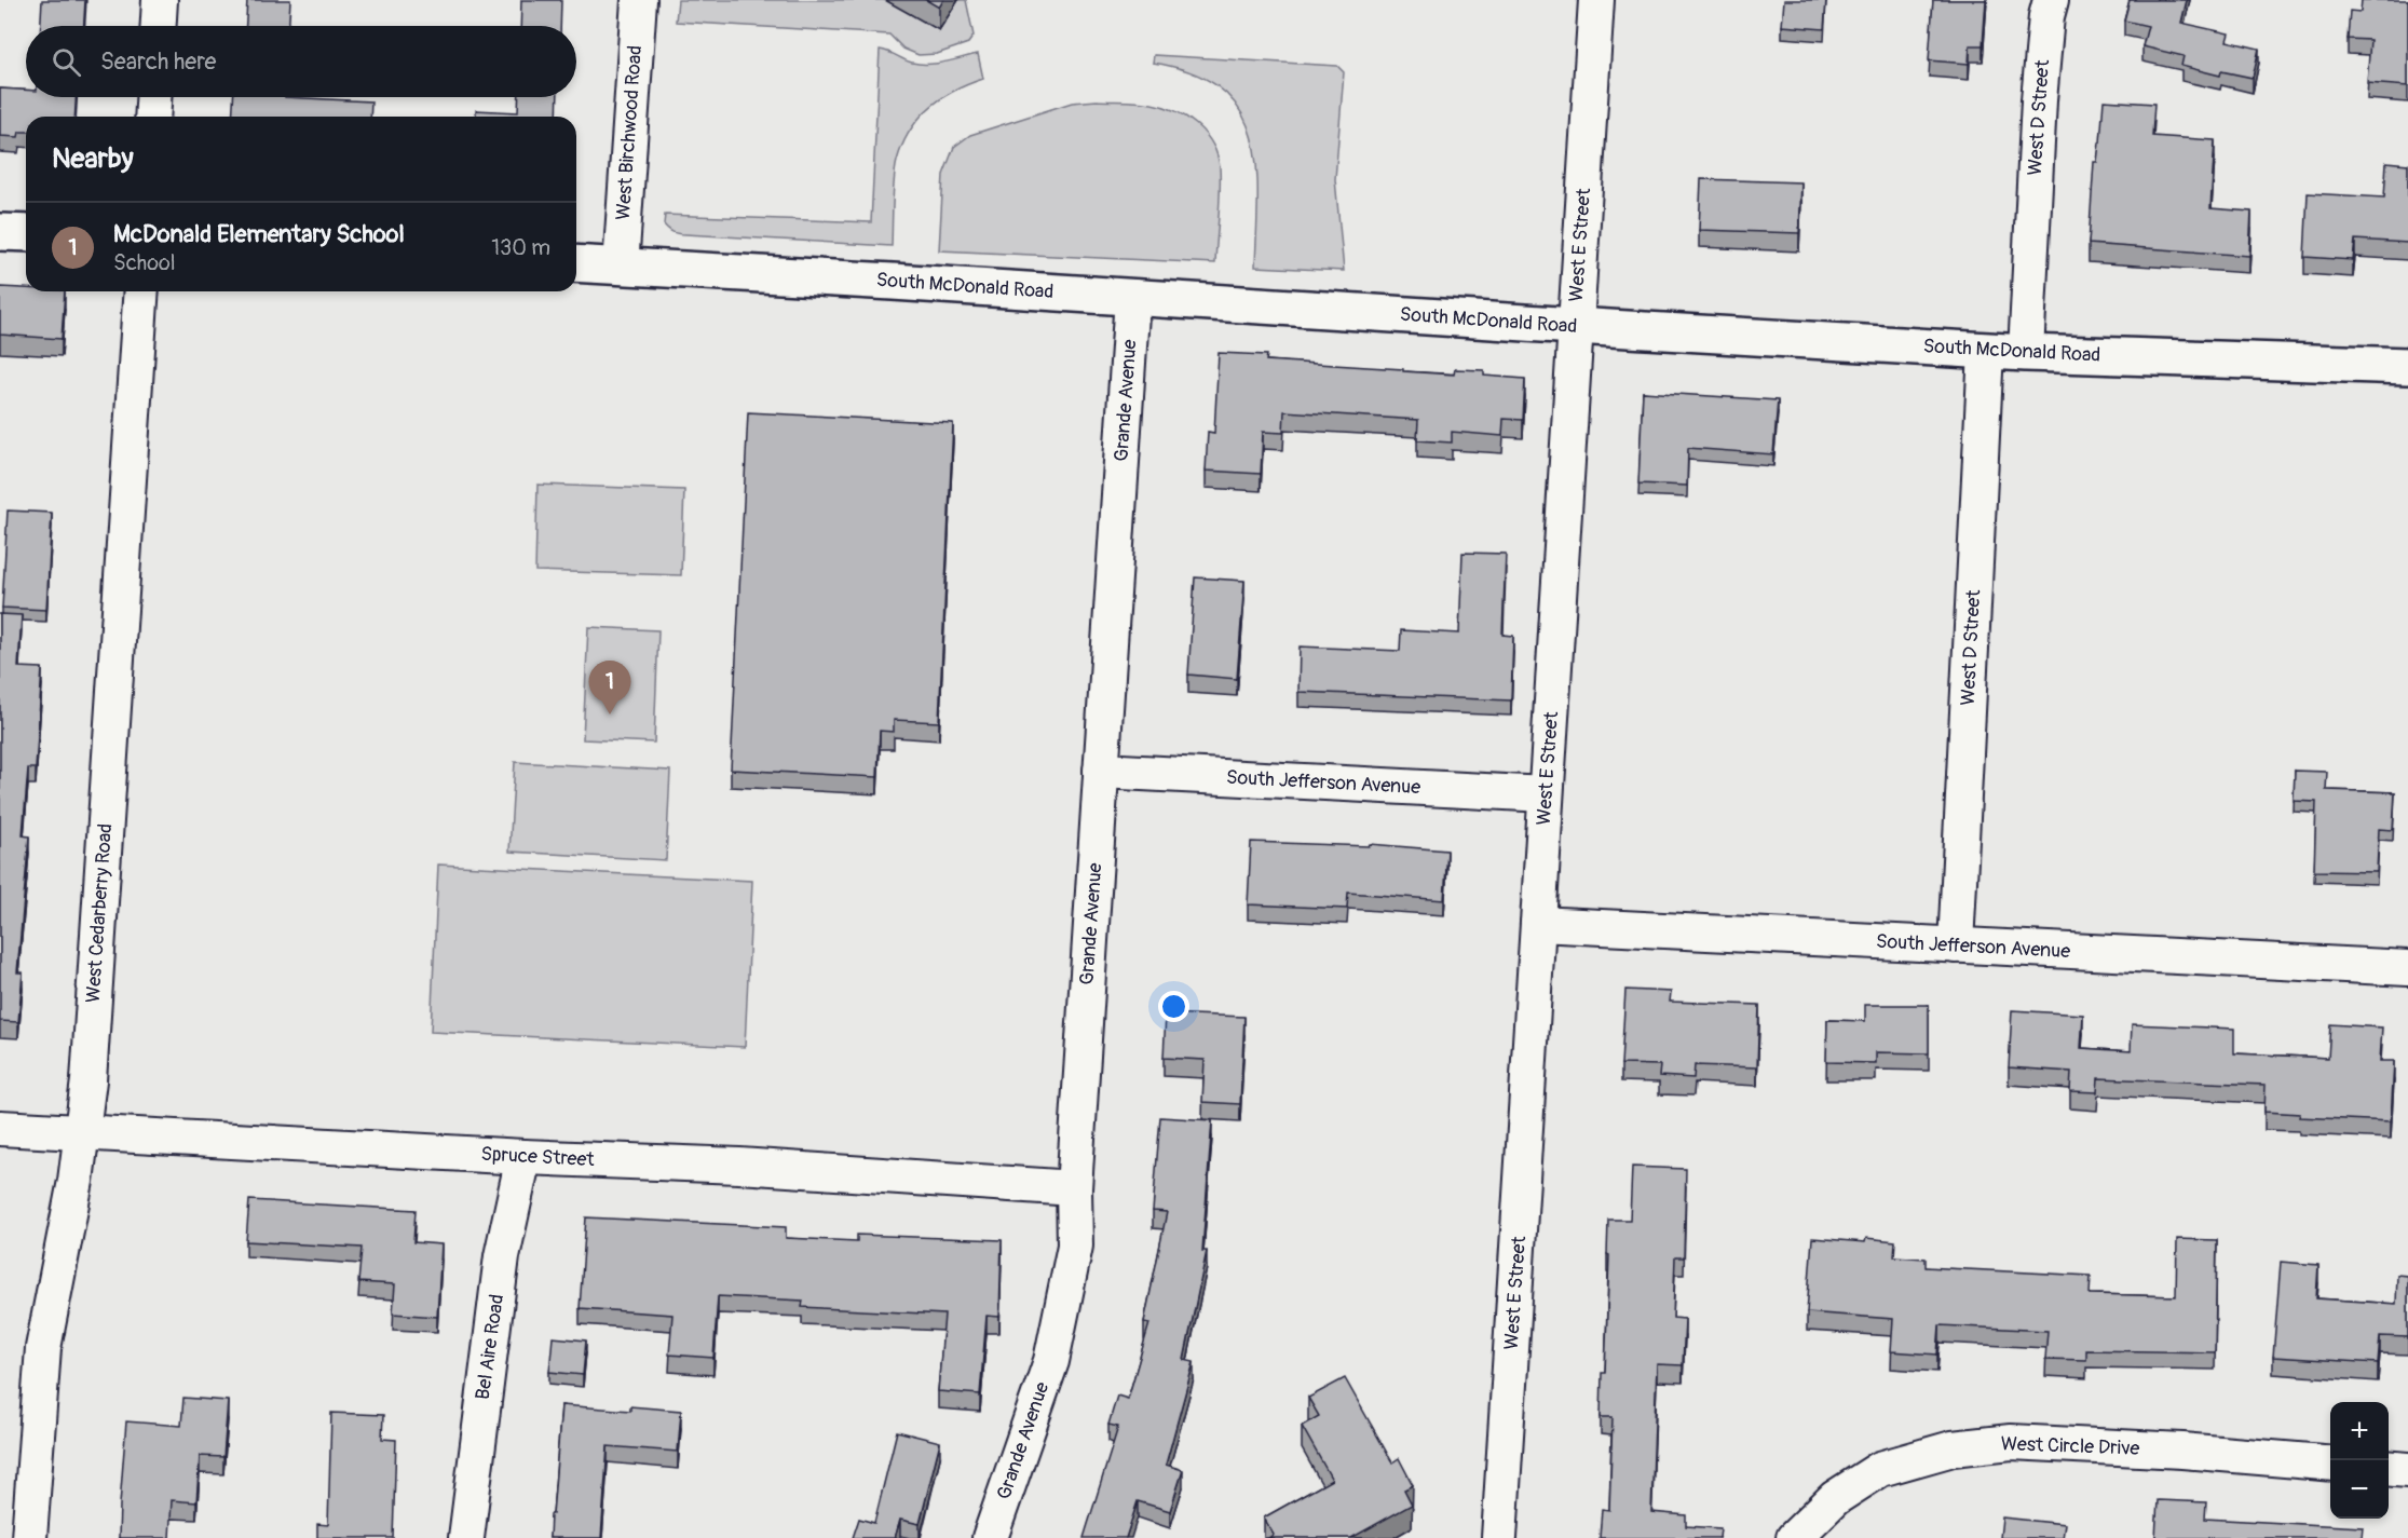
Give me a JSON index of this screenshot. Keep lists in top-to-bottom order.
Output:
{
  "streets": {
    "street": [
      "West D Street",
      "West Birchwood Road",
      "West E Street",
      "South McDonald Road",
      "Grande Avenue",
      "South Jefferson Avenue",
      "West Cedarberry Road",
      "Spruce Street",
      "Bel Aire Road",
      "West Circle Drive"
    ]
  },
  "crossings": [
    ["West D Street", "South McDonald Road"],
    ["West D Street", "South Jefferson Avenue"],
    ["West Birchwood Road", "South McDonald Road"],
    ["West E Street", "South McDonald Road"],
    ["West E Street", "South Jefferson Avenue"],
    ["South McDonald Road", "Grande Avenue"],
    ["Grande Avenue", "South Jefferson Avenue"],
    ["Grande Avenue", "Spruce Street"],
    ["West Cedarberry Road", "Spruce Street"],
    ["Spruce Street", "Bel Aire Road"]
  ],
  "page": {
    "search": "Search here",
    "heading": "Nearby",
    "list": [
      {
        "mark": "1",
        "name": "McDonald Elementary School",
        "note": "School",
        "value": "130 m"
      }
    ],
    "pins": "1",
    "map_buttons": ["+", "−"]
  }
}
